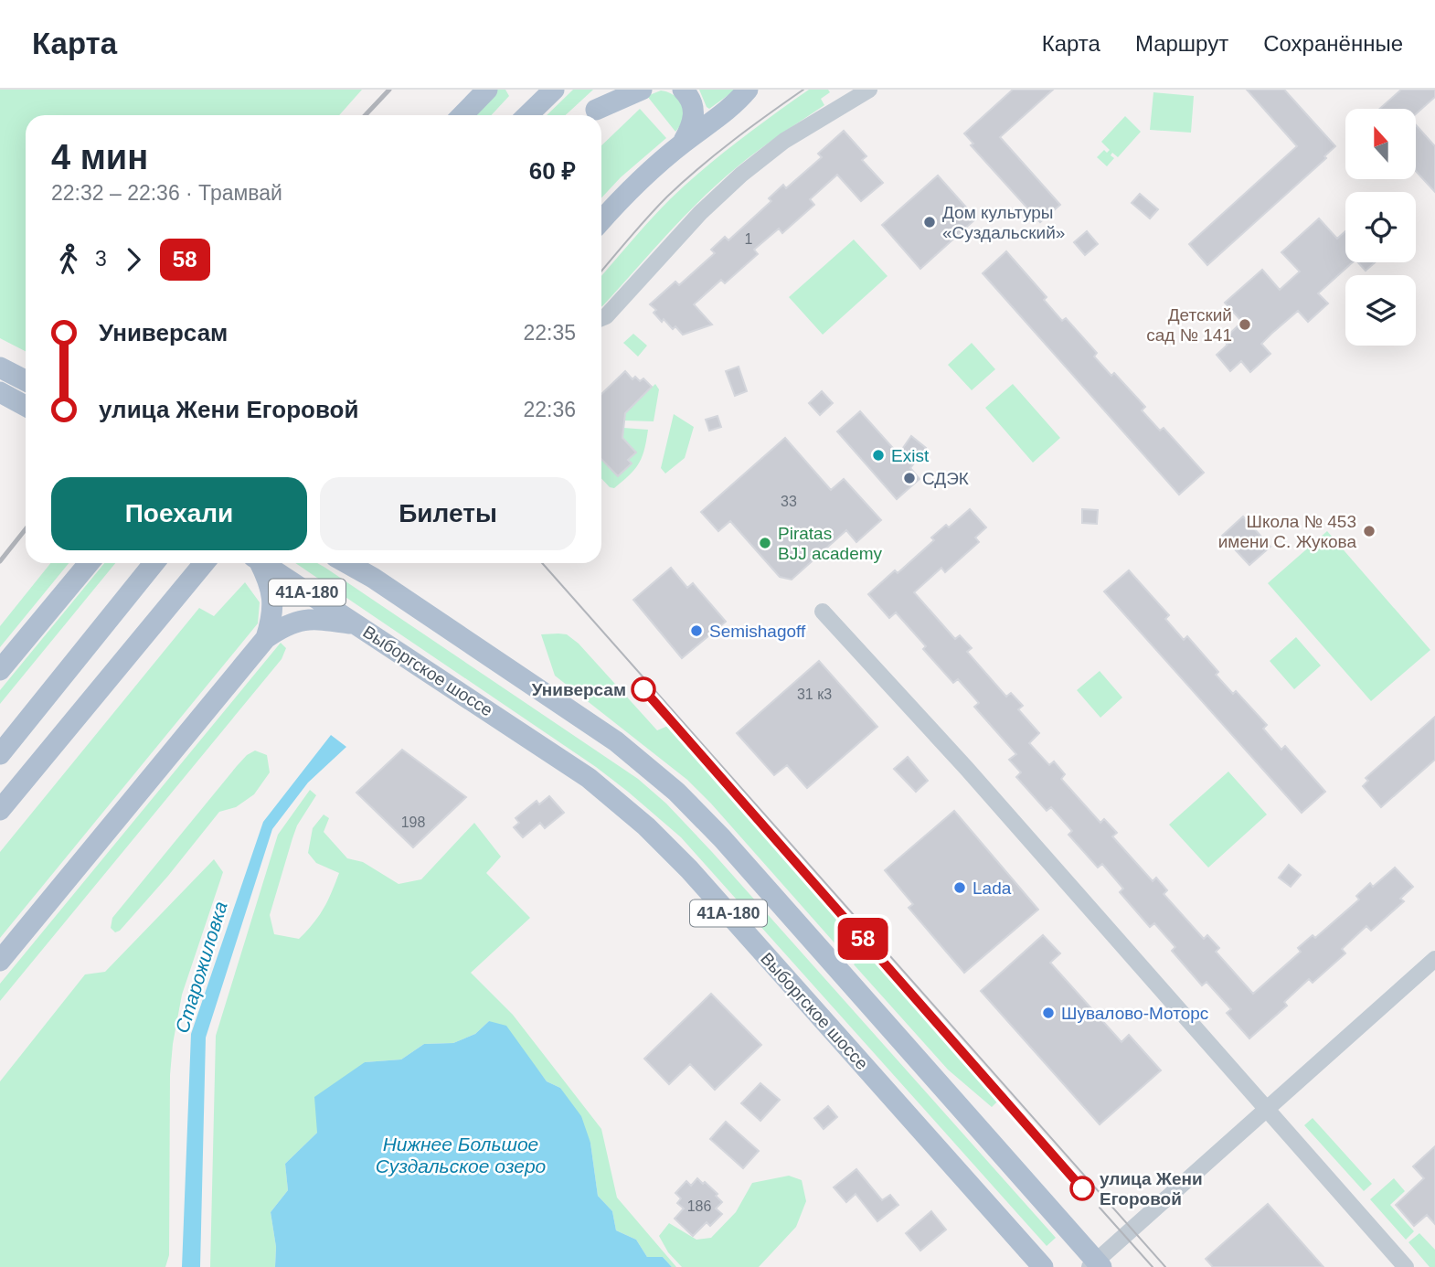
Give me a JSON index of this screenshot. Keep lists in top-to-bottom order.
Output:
{
  "streets": {
    "main road": ["41А-180", "Выборгское шоссе"]
  },
  "water": ["Старожиловка", "Нижнее Большое Суздальское озеро"],
  "places": [
    "Дом культуры «Суздальский»",
    "Детский сад № 141",
    "Exist",
    "СДЭК",
    "Школа № 453 имени С. Жукова",
    "Piratas BJJ academy",
    "Semishagoff",
    "Универсам",
    "Lada",
    "Шувалово-Моторс",
    "улица Жени Егоровой"
  ],
  "lines": ["tram line 58"],
  "house_numbers": [
    "1",
    "33",
    "31 к3",
    "198",
    "186"
  ],
  "north": "top",
  "page": {
    "header": "Карта",
    "nav": ["Карта", "Маршрут", "Сохранённые"],
    "on_map": "58",
    "heading": ["4 мин", "22:32 – 22:36 · Трамвай", "60 ₽"],
    "legs": ["3", "58"],
    "list": [
      {
        "name": "Универсам",
        "value": "22:35"
      },
      {
        "name": "улица Жени Егоровой",
        "value": "22:36"
      }
    ],
    "buttons": ["Поехали", "Билеты"]
  }
}
